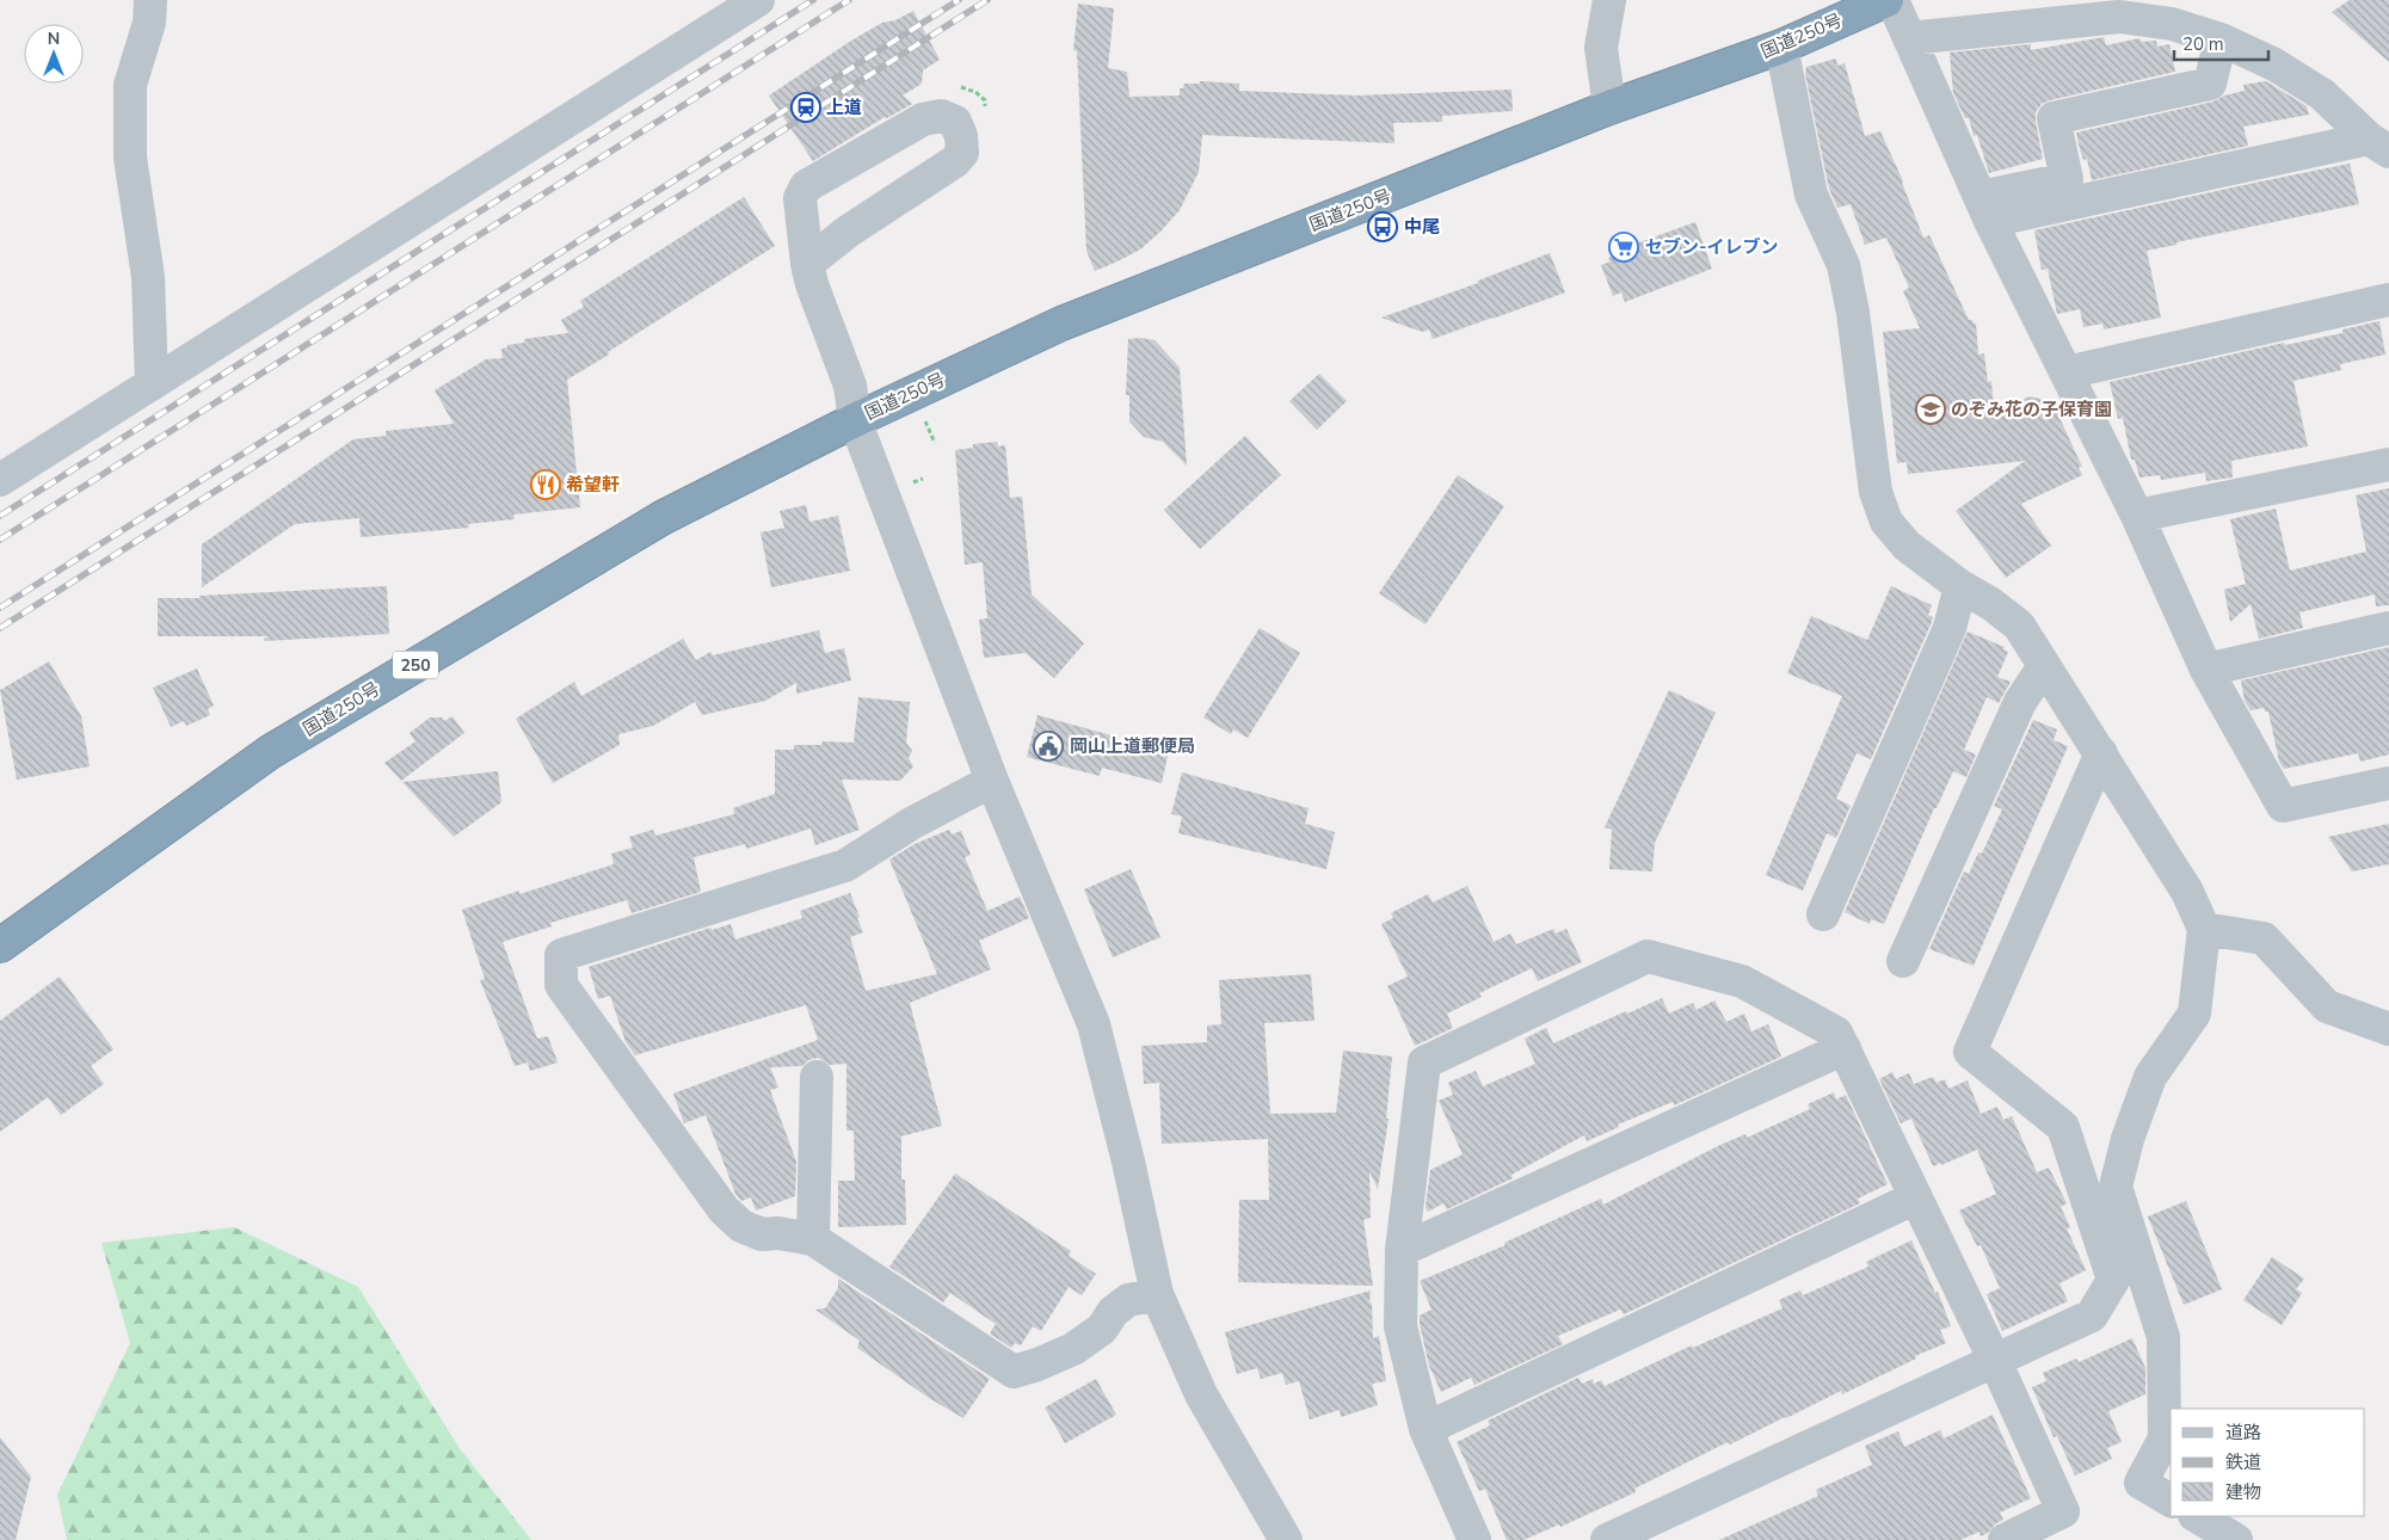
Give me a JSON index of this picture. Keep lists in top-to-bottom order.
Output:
{
  "streets": {
    "highway": ["国道250号", "250"]
  },
  "places": {
    "station": ["上道"],
    "bus stop": ["中尾"],
    "supermarket": ["セブン-イレブン"],
    "school or university": ["のぞみ花の子保育園"],
    "restaurant": ["希望軒"],
    "public building": ["岡山上道郵便局"]
  },
  "legend": ["道路", "鉄道", "建物"],
  "scale_bar": "20 m",
  "north": "top"
}
